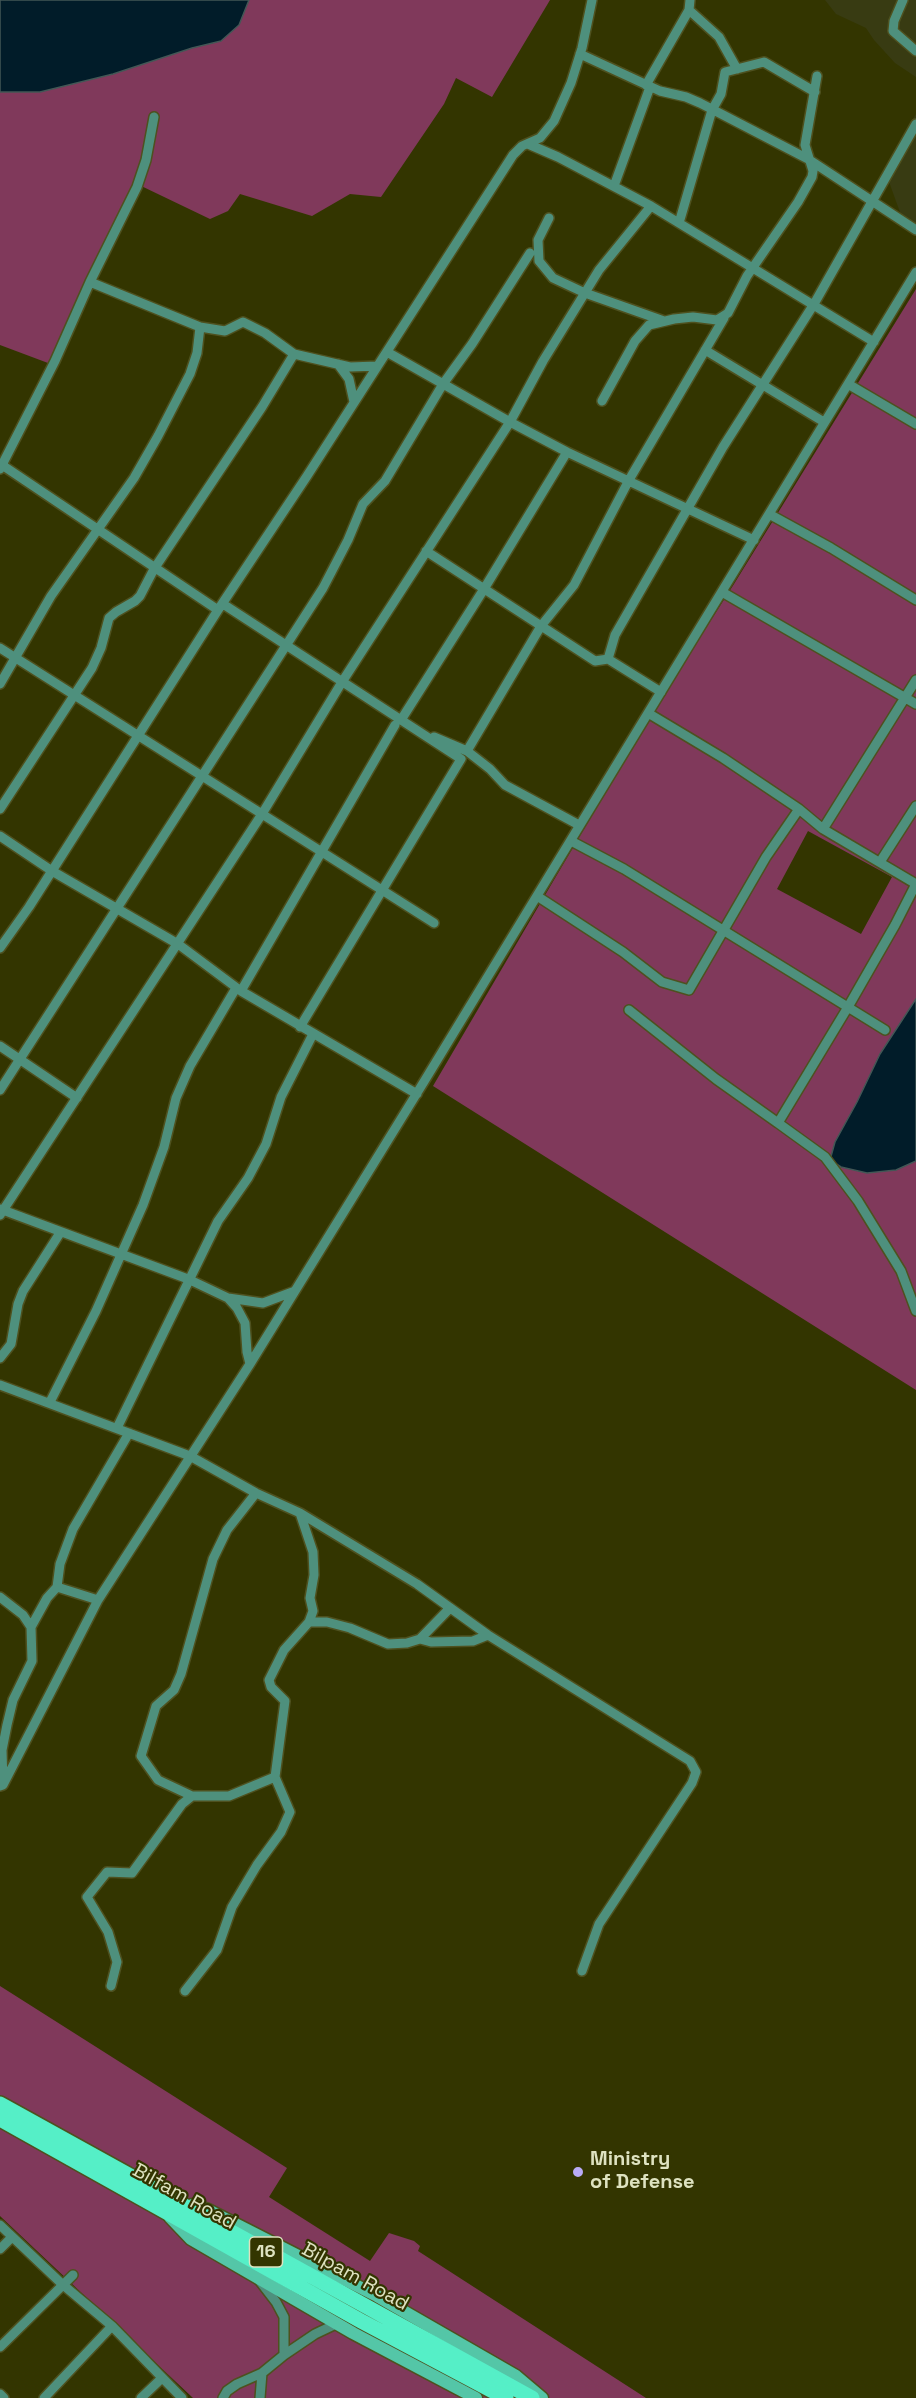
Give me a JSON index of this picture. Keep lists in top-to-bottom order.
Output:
{
  "streets": {
    "main road": ["Bilfam Road", "16", "Bilpam Road"]
  },
  "crossings": [
    ["Bilfam Road", "Bilpam Road"]
  ],
  "places": ["Ministry of Defense"]
}
